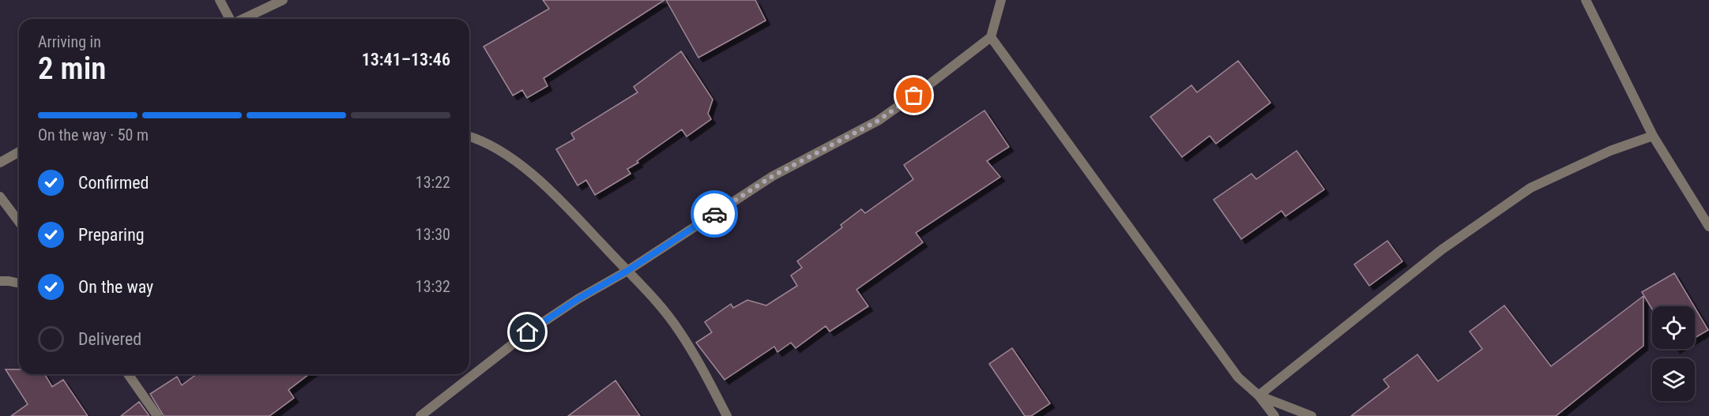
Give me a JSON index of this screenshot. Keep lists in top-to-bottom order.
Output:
{
  "page": {
    "heading": ["2 min", "Arriving in", "13:41–13:46"],
    "bar": "On the way · 50 m",
    "list": [
      ["Confirmed", "13:22"],
      ["Preparing", "13:30"],
      ["On the way", "13:32"],
      "Delivered"
    ]
  }
}
